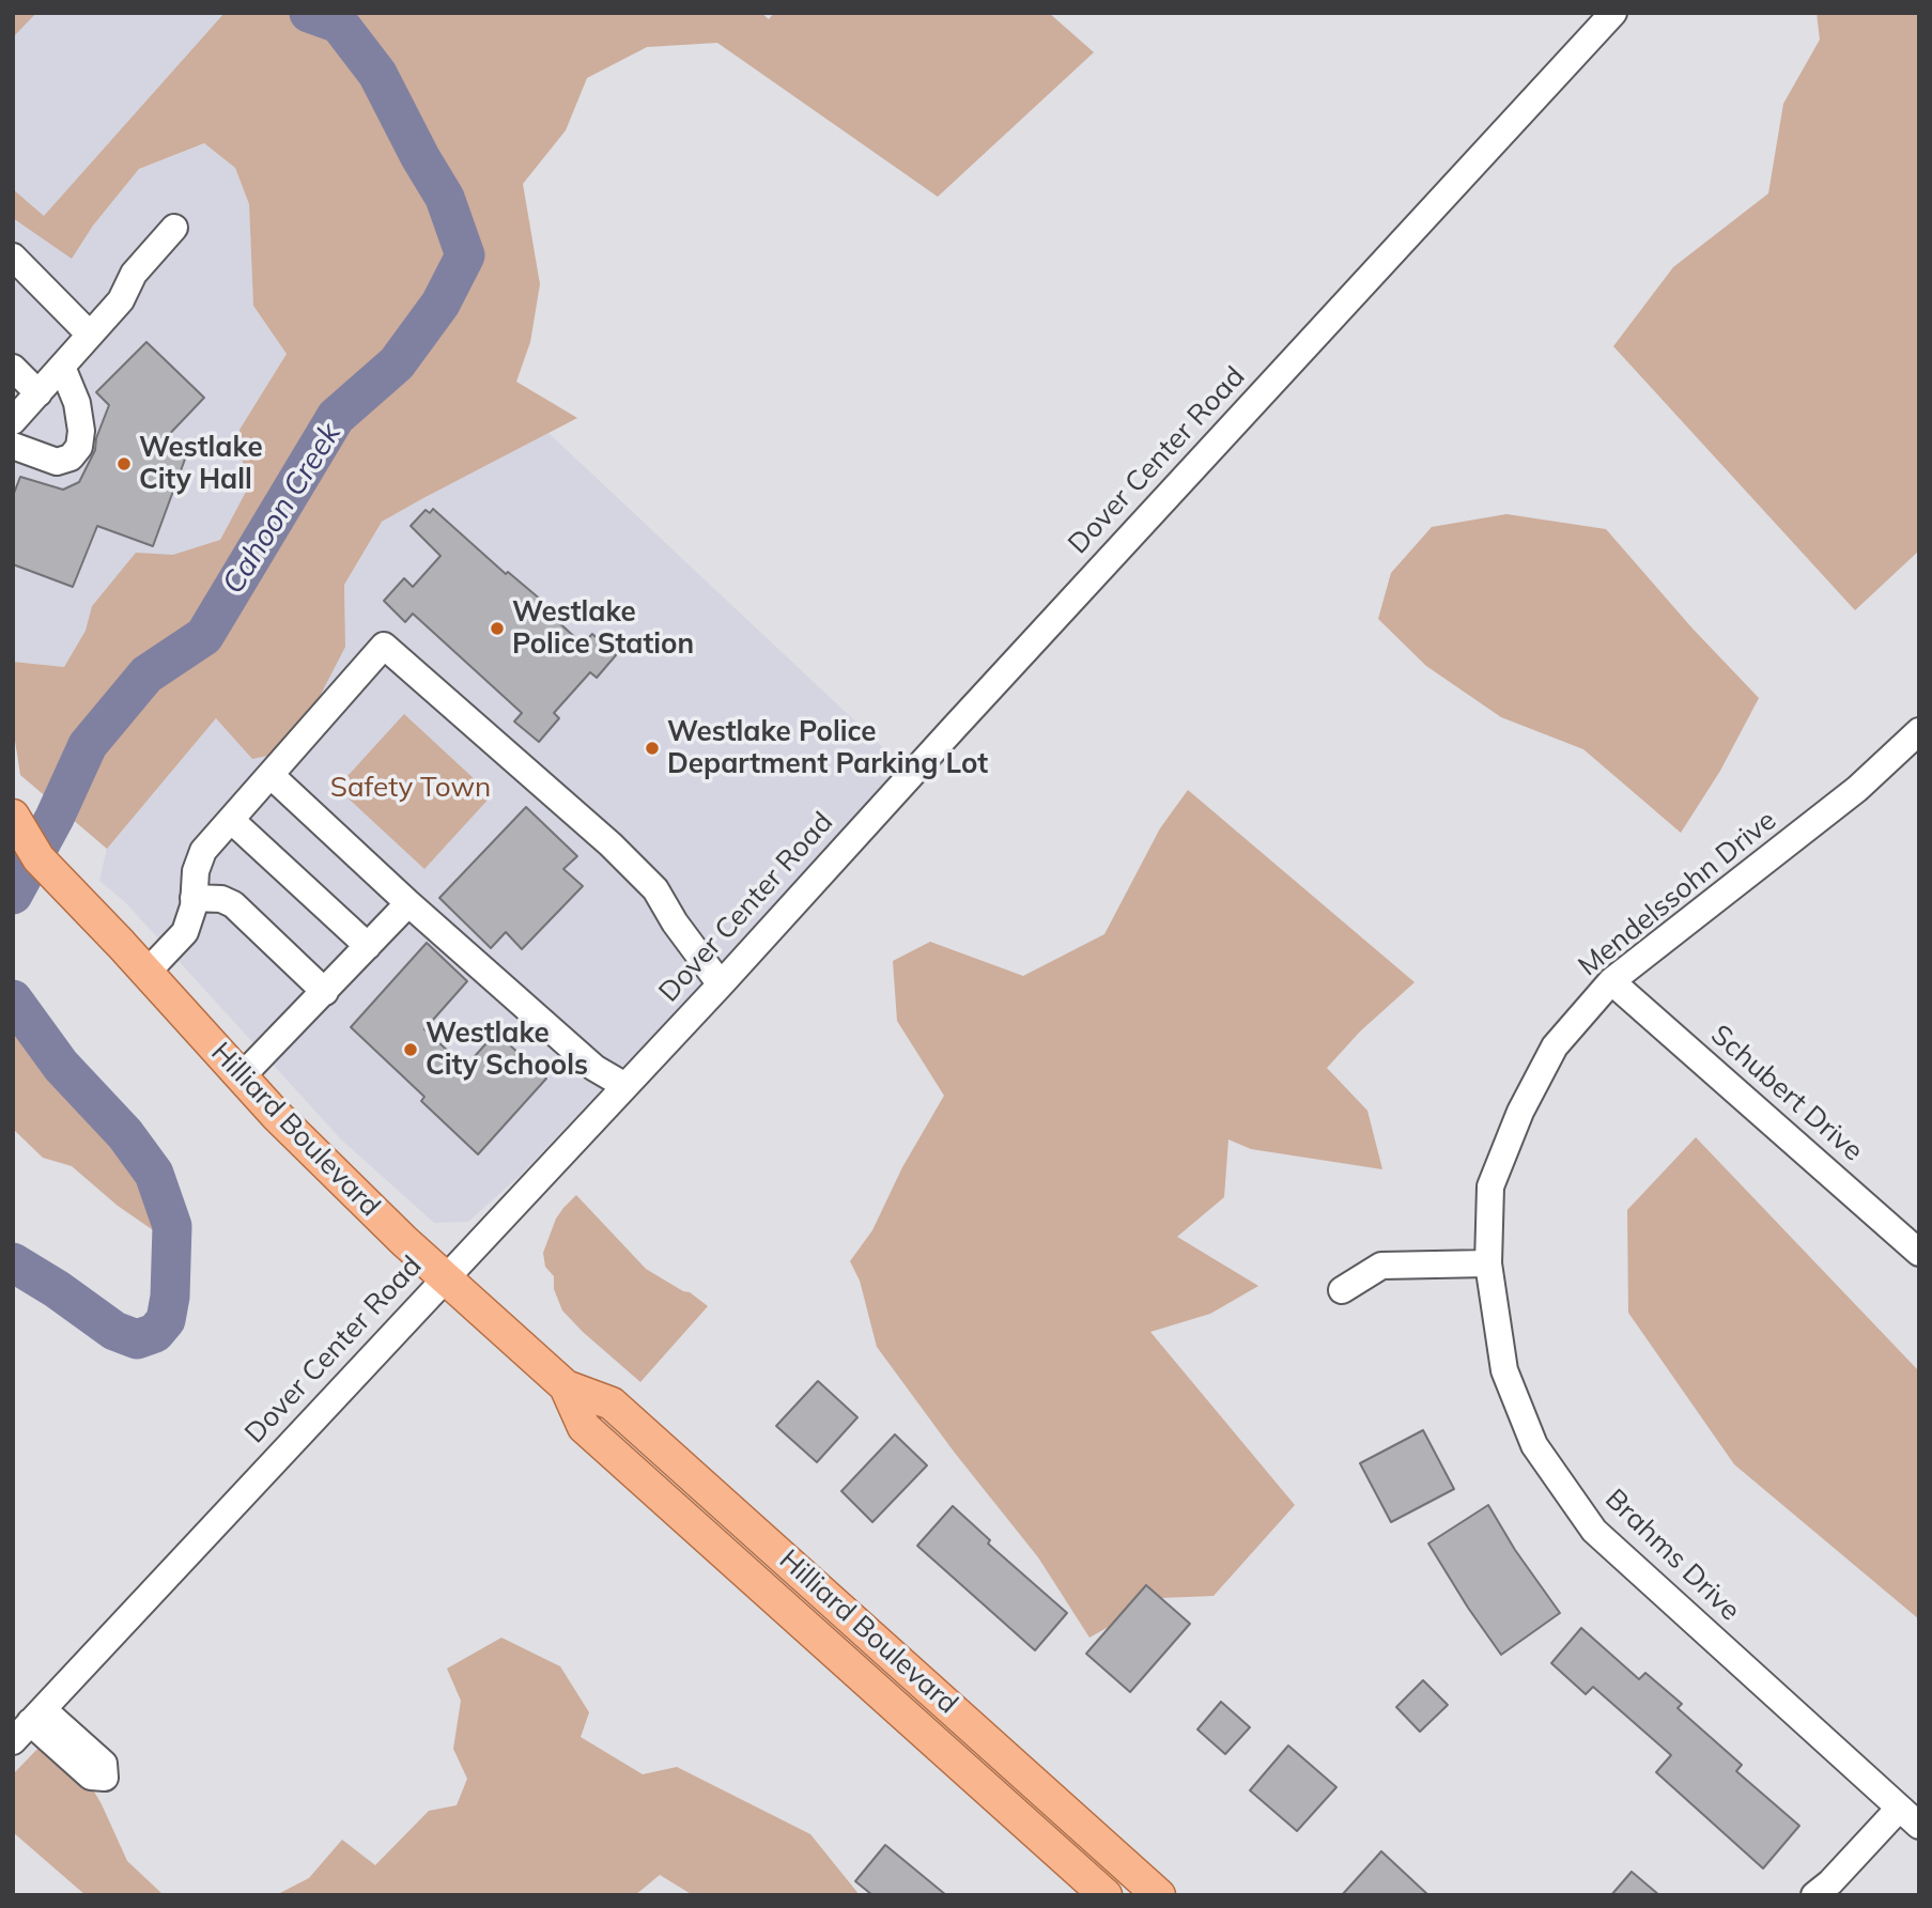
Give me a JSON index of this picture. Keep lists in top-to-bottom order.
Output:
{
  "streets": {
    "main road": ["Hilliard Boulevard"],
    "street": [
      "Dover Center Road",
      "Mendelssohn Drive",
      "Schubert Drive",
      "Brahms Drive"
    ]
  },
  "crossings": [
    ["Dover Center Road", "Hilliard Boulevard"],
    ["Mendelssohn Drive", "Schubert Drive"],
    ["Mendelssohn Drive", "Brahms Drive"]
  ],
  "water": ["Cahoon Creek"],
  "parks": ["Safety Town"],
  "places": [
    "Westlake City Hall",
    "Westlake Police Station",
    "Westlake Police Department Parking Lot",
    "Westlake City Schools"
  ]
}
